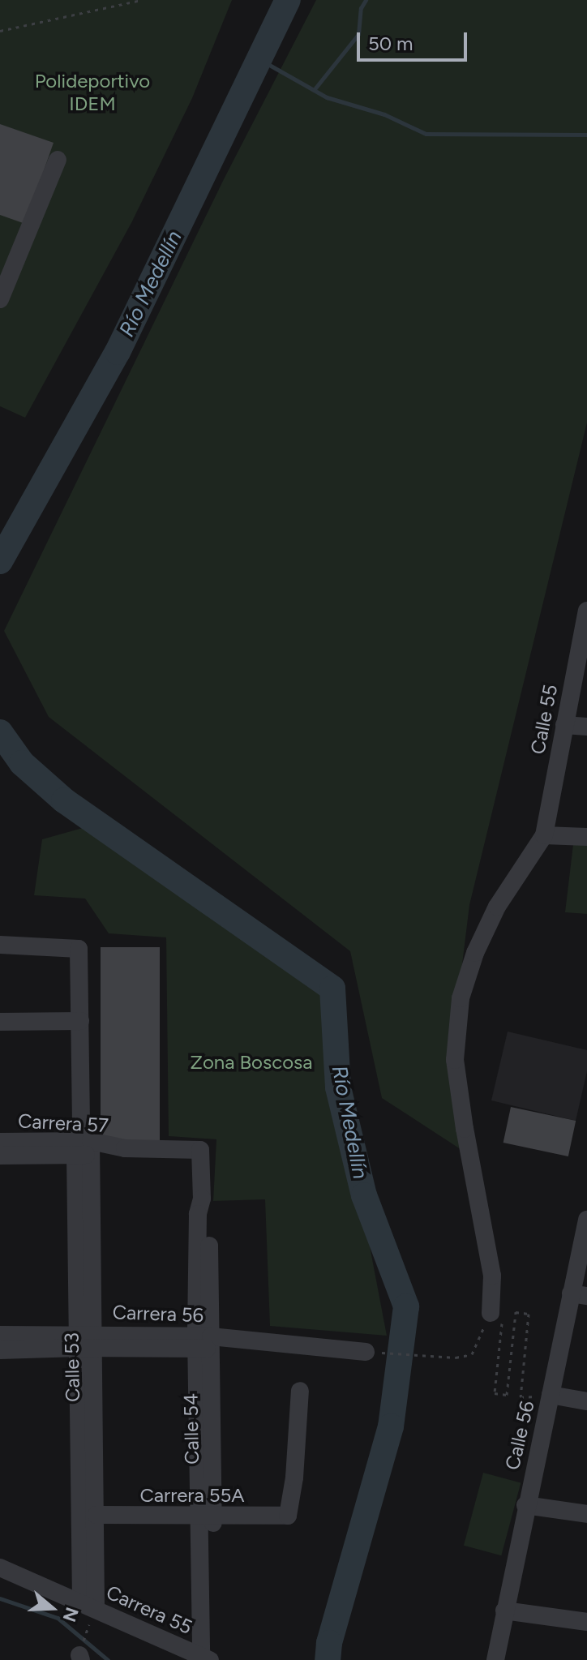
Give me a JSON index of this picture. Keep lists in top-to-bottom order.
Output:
{
  "streets": {
    "street": [
      "Calle 55",
      "Carrera 57",
      "Carrera 56",
      "Calle 53",
      "Calle 54",
      "Calle 56",
      "Carrera 55A",
      "Carrera 55"
    ]
  },
  "crossings": [
    ["Carrera 57", "Calle 53"],
    ["Carrera 57", "Calle 54"],
    ["Carrera 56", "Calle 53"],
    ["Carrera 56", "Calle 54"],
    ["Calle 53", "Carrera 55A"],
    ["Calle 53", "Carrera 55"],
    ["Calle 54", "Carrera 55A"],
    ["Calle 54", "Carrera 55"]
  ],
  "water": ["Río Medellín"],
  "parks": ["Polideportivo IDEM", "Zona Boscosa"],
  "scale_bar": "50 m",
  "north": "right"
}
